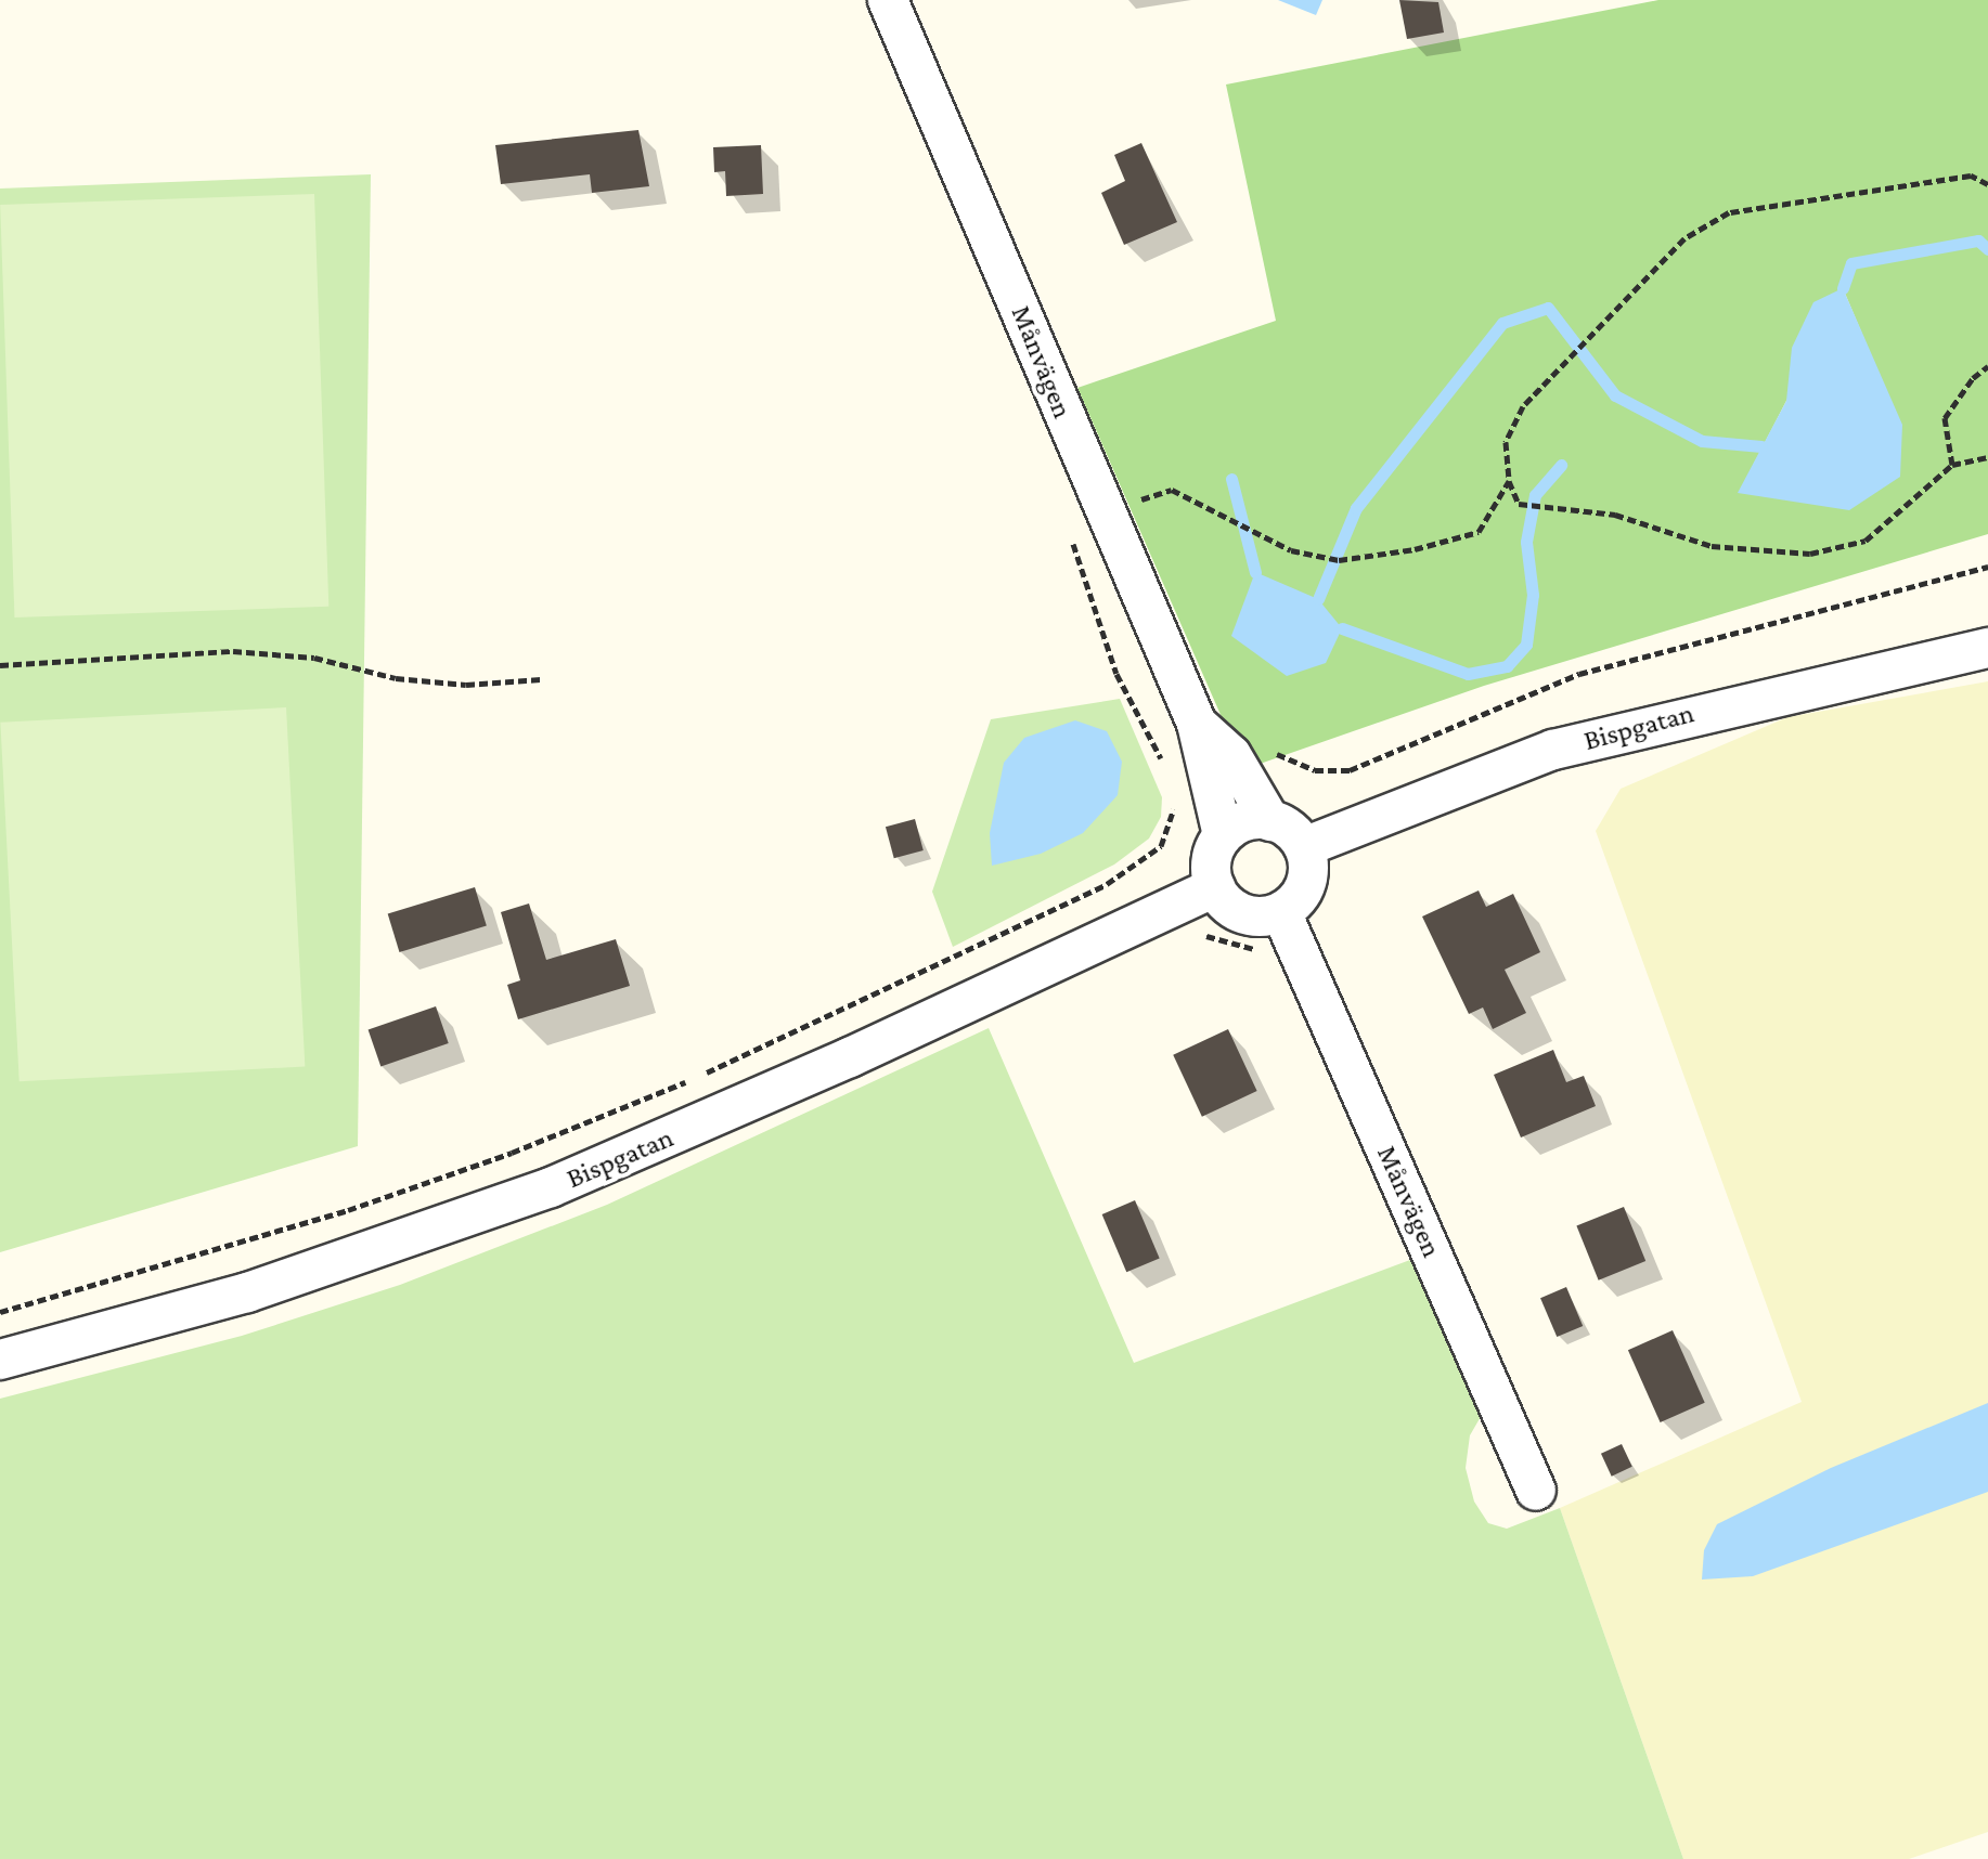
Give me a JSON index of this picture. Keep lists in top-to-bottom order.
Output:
{
  "streets": {
    "street": ["Månvägen", "Bispgatan"]
  },
  "crossings": [
    ["Månvägen", "Bispgatan"]
  ]
}
